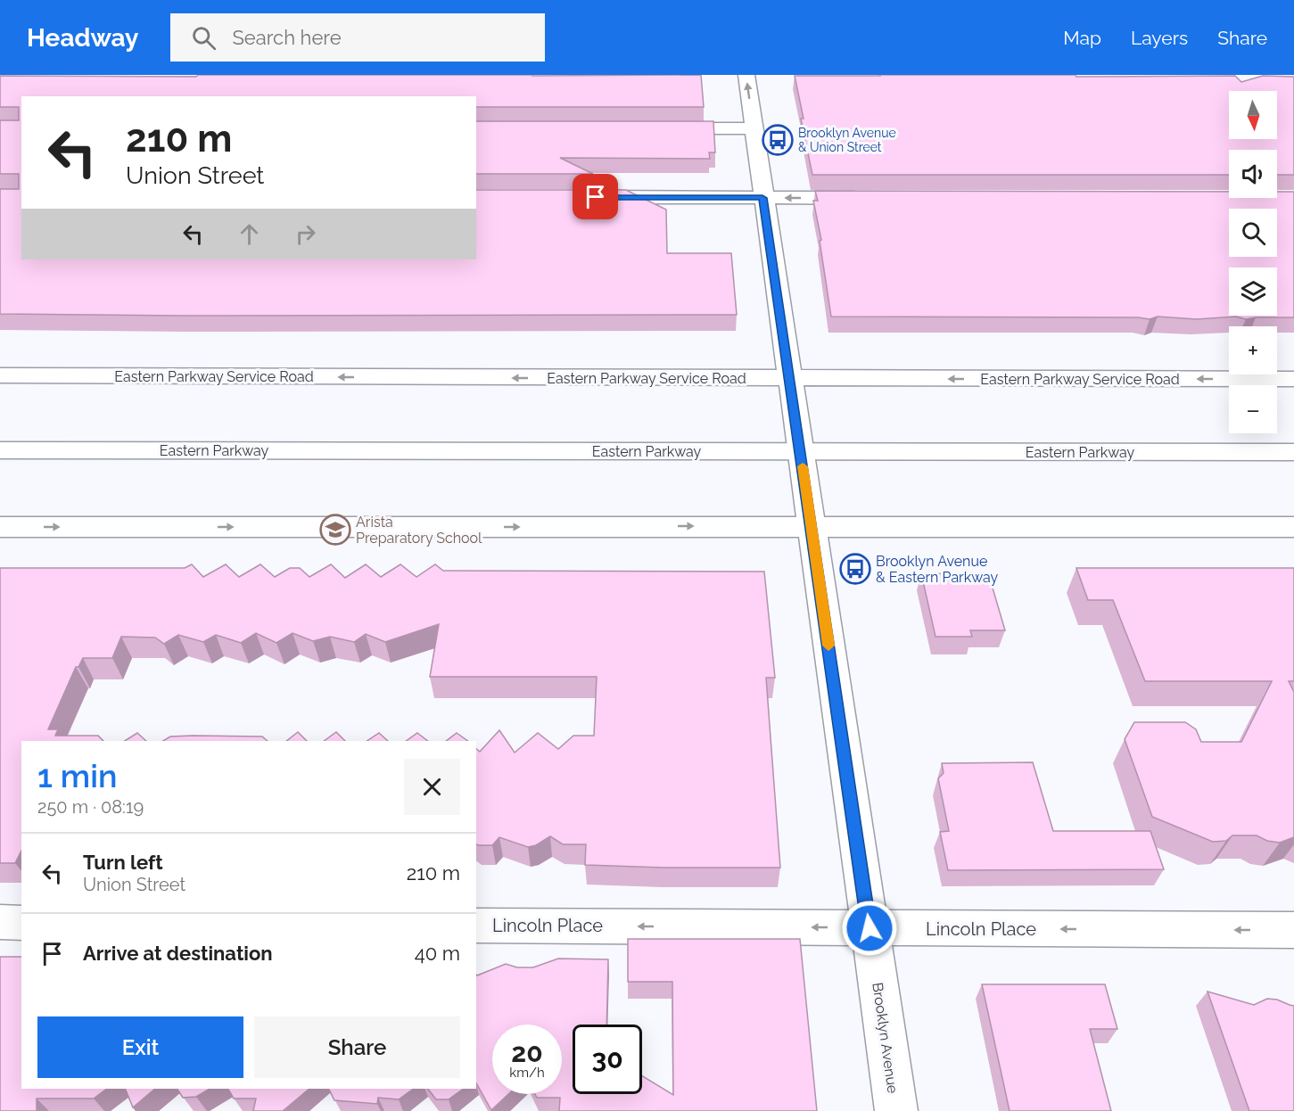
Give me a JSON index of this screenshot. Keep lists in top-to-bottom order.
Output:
{
  "streets": {
    "street": [
      "Eastern Parkway Service Road",
      "Eastern Parkway",
      "Lincoln Place",
      "Brooklyn Avenue"
    ]
  },
  "crossings": [
    ["Eastern Parkway Service Road", "Brooklyn Avenue"],
    ["Eastern Parkway", "Brooklyn Avenue"],
    ["Lincoln Place", "Brooklyn Avenue"]
  ],
  "one_way": ["Lincoln Place"],
  "places": {
    "bus stop": ["Brooklyn Avenue & Union Street", "Brooklyn Avenue & Eastern Parkway"],
    "school or university": ["Arista Preparatory School"]
  },
  "north": "bottom",
  "page": {
    "header": "Headway",
    "search": "Search here",
    "nav": ["Map", "Layers", "Share"],
    "map_buttons": ["+", "−"],
    "turn": ["210 m", "Union Street"],
    "heading": ["1 min", "250 m · 08:19"],
    "list": [
      {
        "name": "Turn left",
        "note": "Union Street",
        "value": "210 m"
      },
      {
        "name": "Arrive at destination",
        "value": "40 m"
      }
    ],
    "buttons": ["Exit", "Share"],
    "speed": "20 km/h",
    "limit": "30"
  }
}
